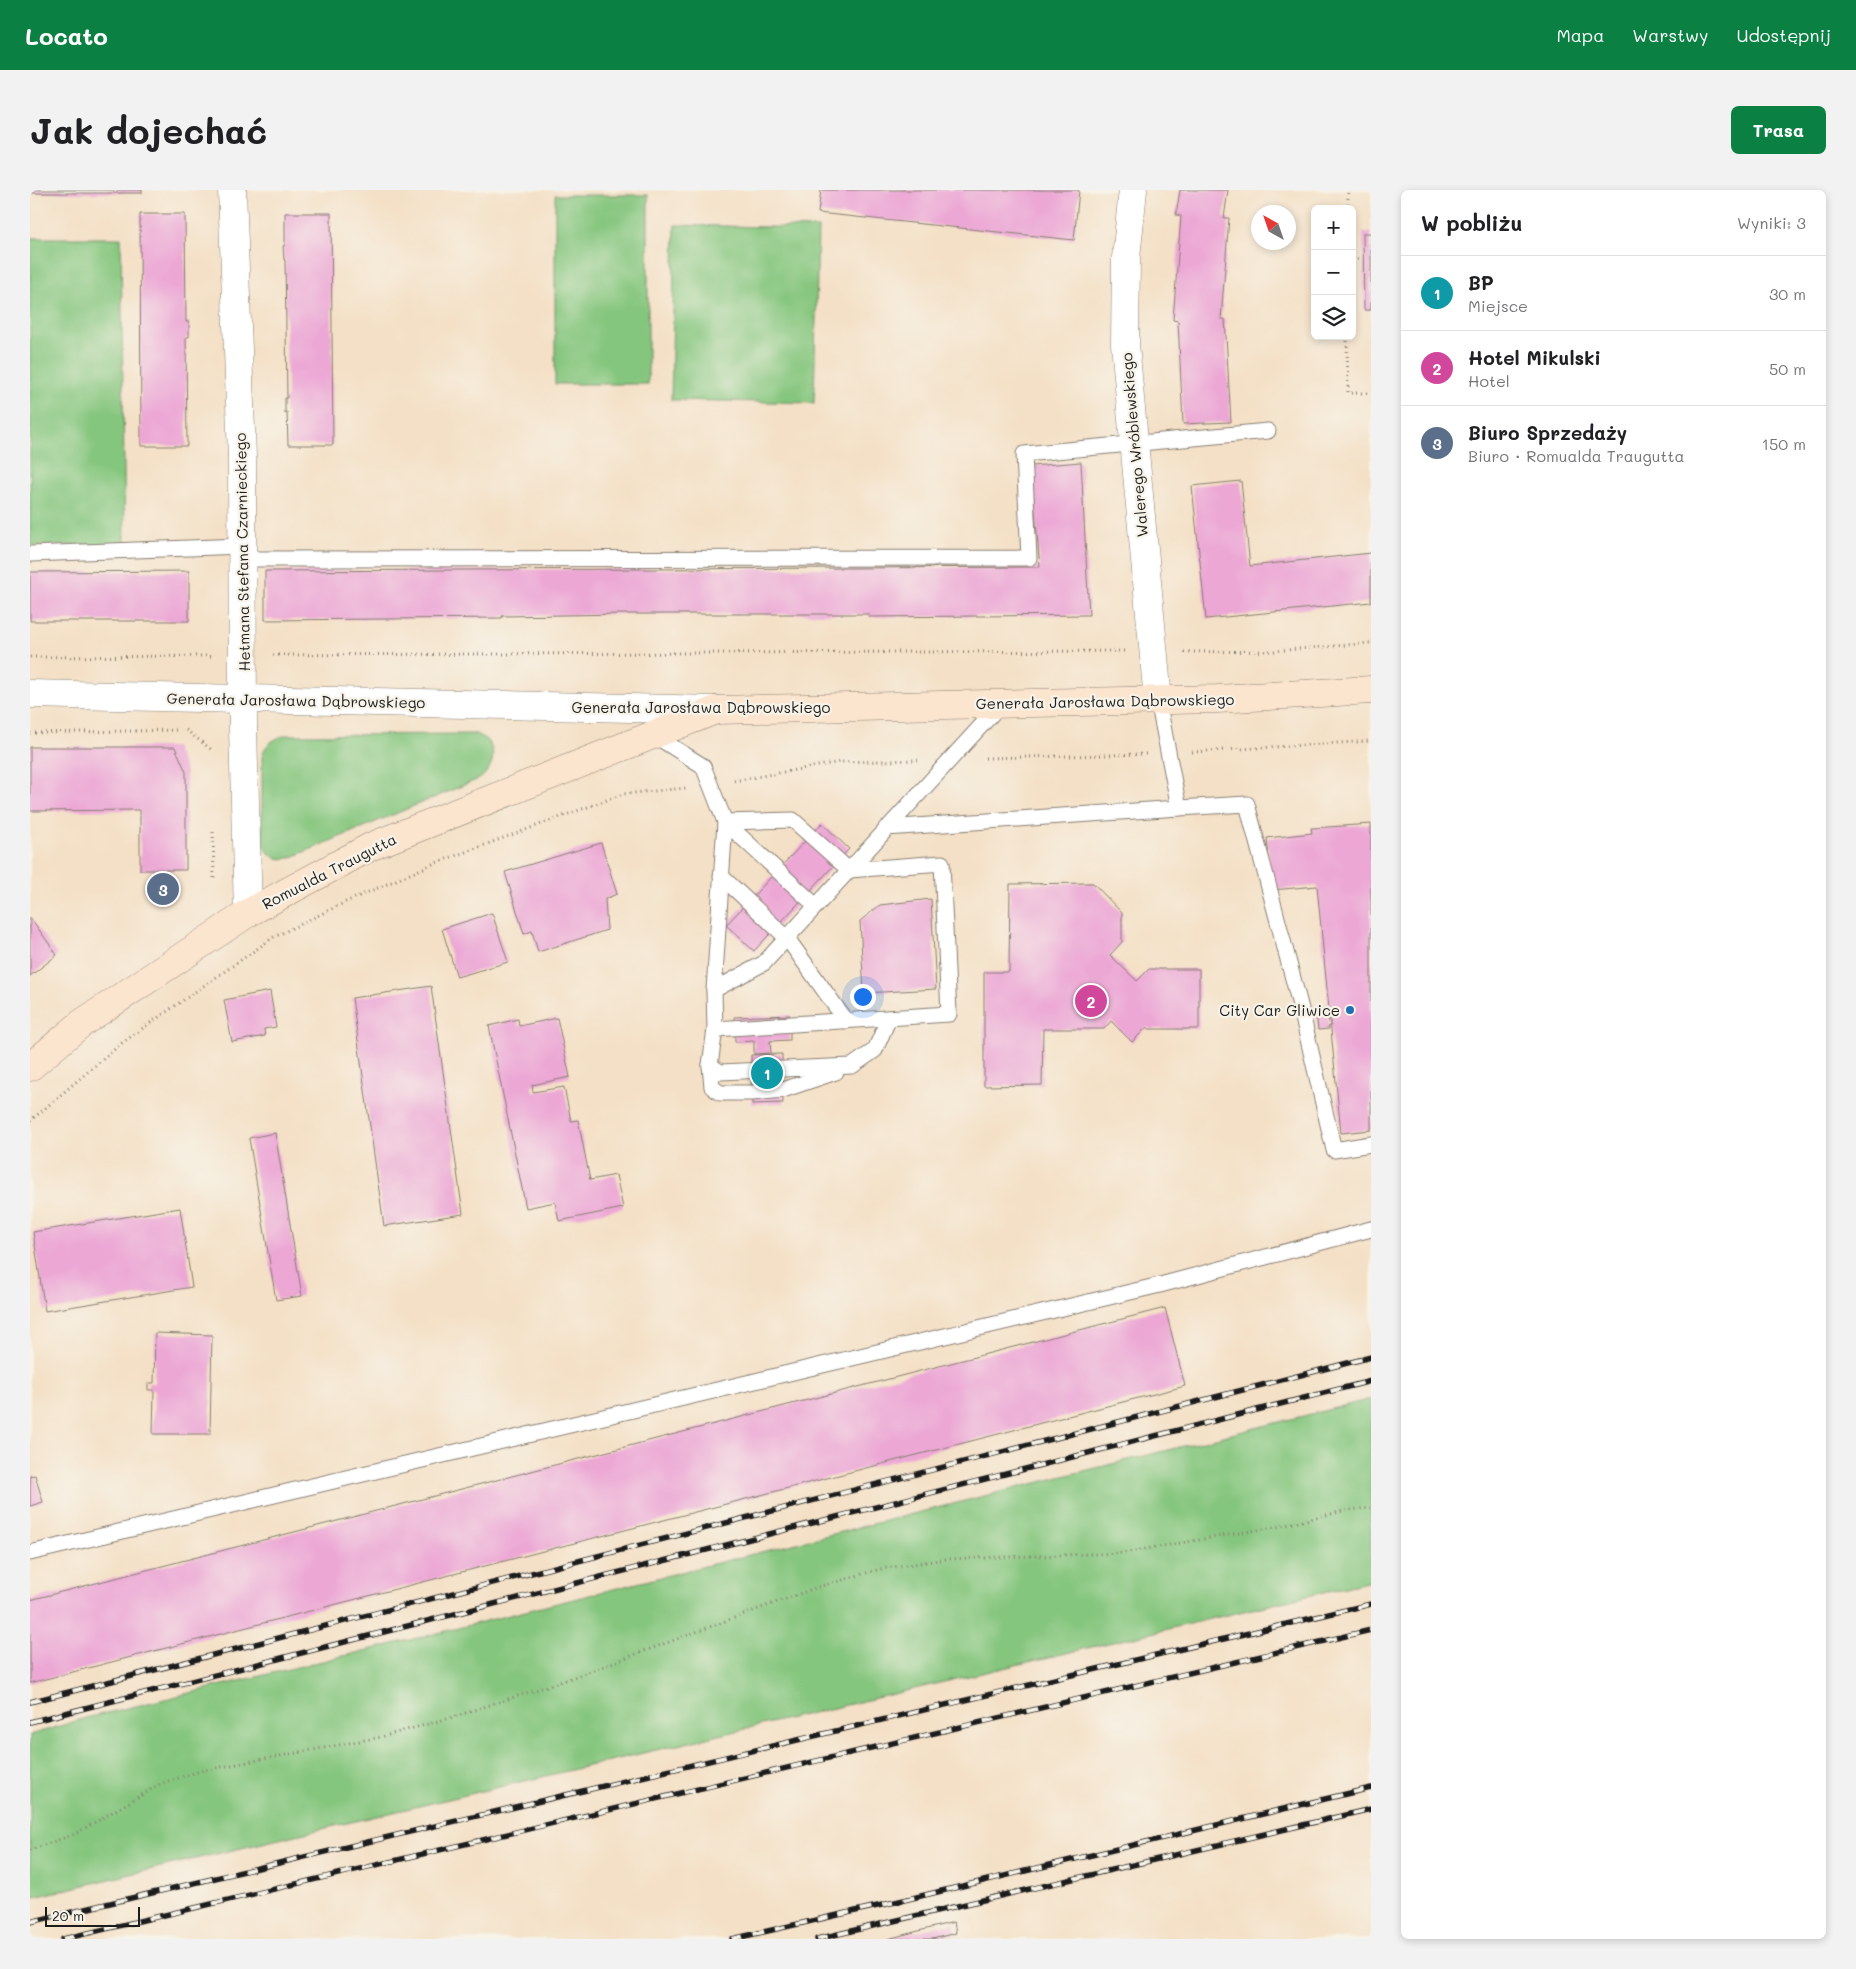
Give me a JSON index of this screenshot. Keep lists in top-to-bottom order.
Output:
{
  "streets": {
    "main road": ["Generała Jarosława Dąbrowskiego", "Romualda Traugutta"],
    "street": ["Walerego Wróblewskiego", "Hetmana Stefana Czarnieckiego"]
  },
  "crossings": [
    ["Walerego Wróblewskiego", "Generała Jarosława Dąbrowskiego"],
    ["Hetmana Stefana Czarnieckiego", "Generała Jarosława Dąbrowskiego"],
    ["Hetmana Stefana Czarnieckiego", "Romualda Traugutta"],
    ["Generała Jarosława Dąbrowskiego", "Romualda Traugutta"]
  ],
  "places": ["City Car Gliwice"],
  "scale_bar": "20 m",
  "north": "top left",
  "page": {
    "header": "Locato",
    "nav": ["Mapa", "Warstwy", "Udostępnij"],
    "buttons": "Trasa",
    "title": "Jak dojechać",
    "heading": ["W pobliżu", "Wyniki: 3"],
    "map_buttons": ["+", "−"],
    "list": [
      {
        "mark": "1",
        "name": "BP",
        "note": "Miejsce",
        "value": "30 m"
      },
      {
        "mark": "2",
        "name": "Hotel Mikulski",
        "note": "Hotel",
        "value": "50 m"
      },
      {
        "mark": "3",
        "name": "Biuro Sprzedaży",
        "note": "Biuro · Romualda Traugutta",
        "value": "150 m"
      }
    ],
    "pins": ["3", "2", "1"],
    "scale": "20 m"
  }
}
